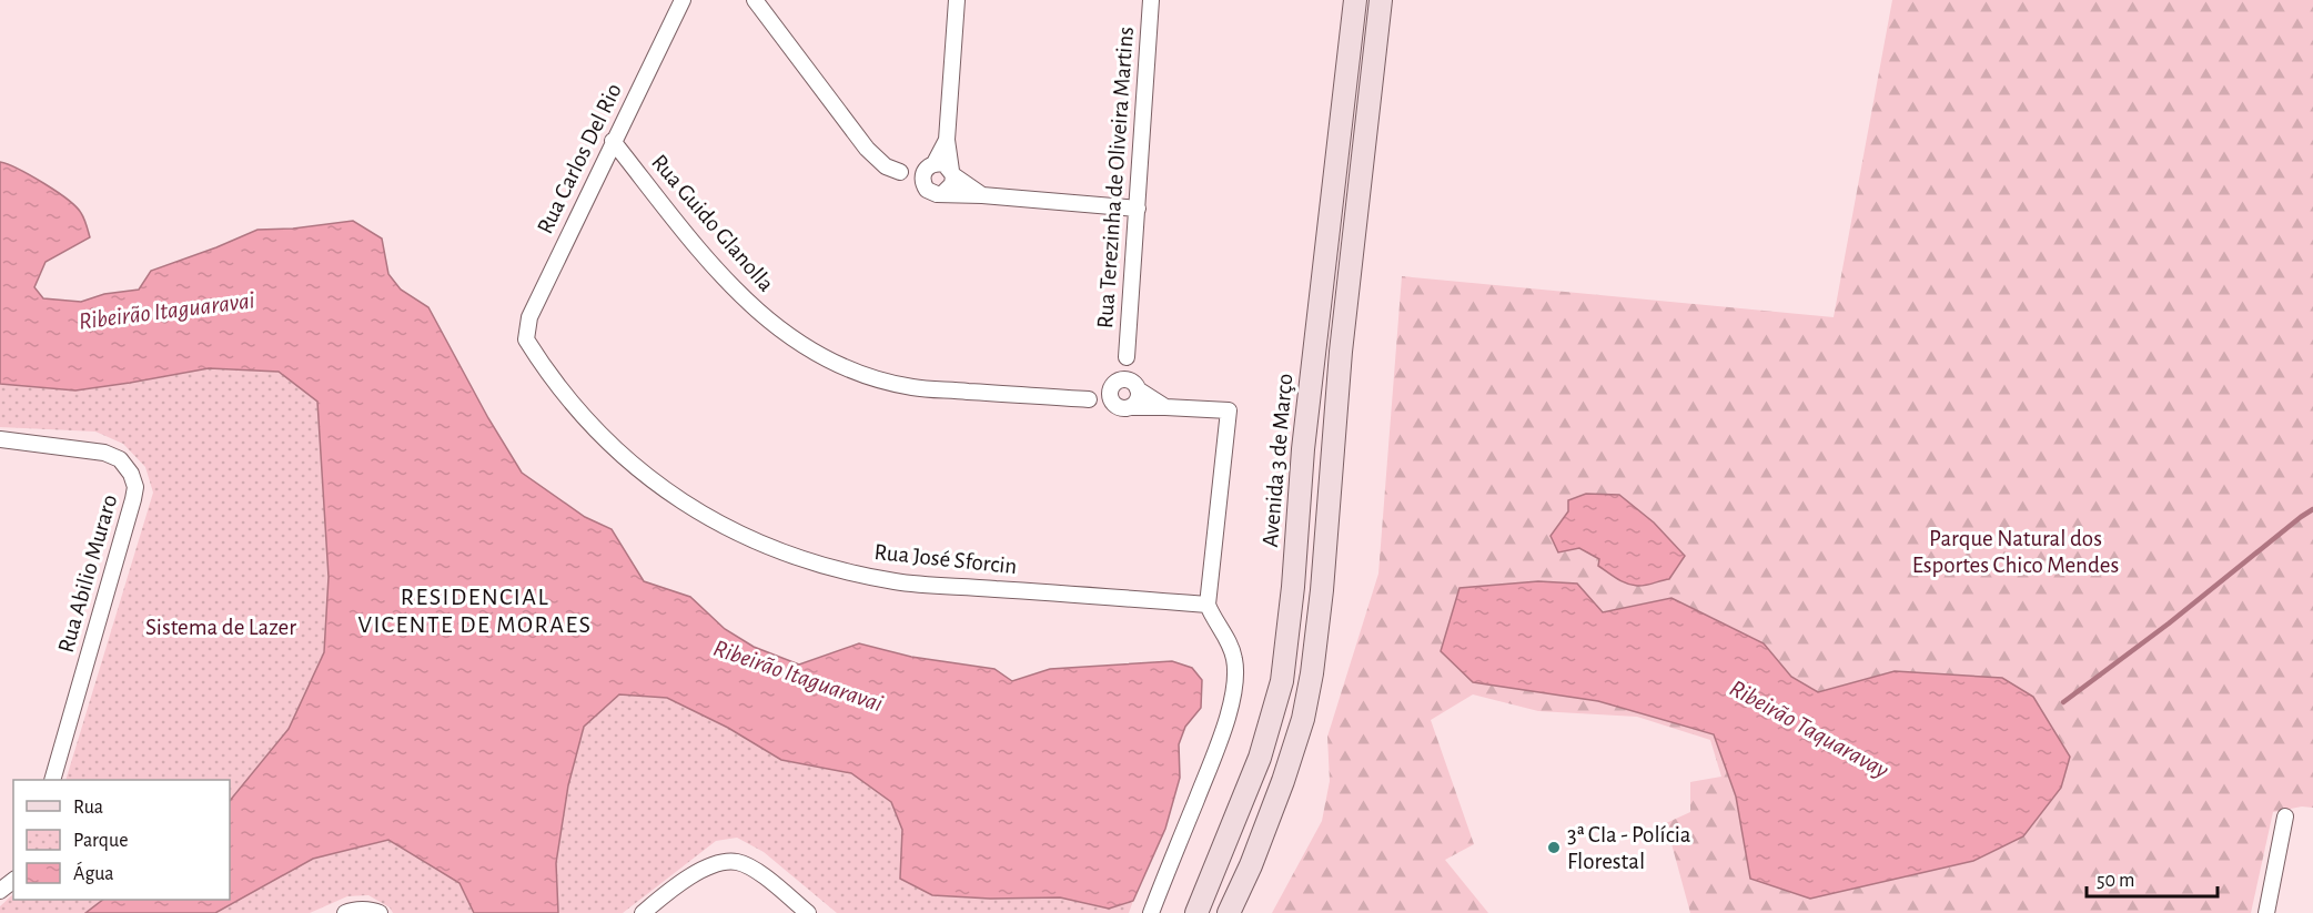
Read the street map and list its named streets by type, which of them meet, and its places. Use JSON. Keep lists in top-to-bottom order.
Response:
{
  "streets": {
    "main road": ["Avenida 3 de Março"],
    "street": [
      "Rua Carlos Del Rio",
      "Rua Terezinha de Oliveira Martins",
      "Rua Guido Glanolla",
      "Rua José Sforcin",
      "Rua Abilio Muraro"
    ]
  },
  "crossings": [
    ["Rua Carlos Del Rio", "Rua Guido Glanolla"],
    ["Rua Carlos Del Rio", "Rua José Sforcin"],
    ["Rua Terezinha de Oliveira Martins", "Rua Guido Glanolla"],
    ["Rua Guido Glanolla", "Rua José Sforcin"]
  ],
  "districts": ["RESIDENCIAL VICENTE DE MORAES"],
  "water": ["Ribeirão Itaguaravai", "Ribeirão Taquaravay"],
  "parks": ["Parque Natural dos Esportes Chico Mendes", "Sistema de Lazer"],
  "places": ["3ª CIa - Polícia Florestal"],
  "legend": ["Rua", "Parque", "Água"],
  "scale_bar": "50 m"
}
